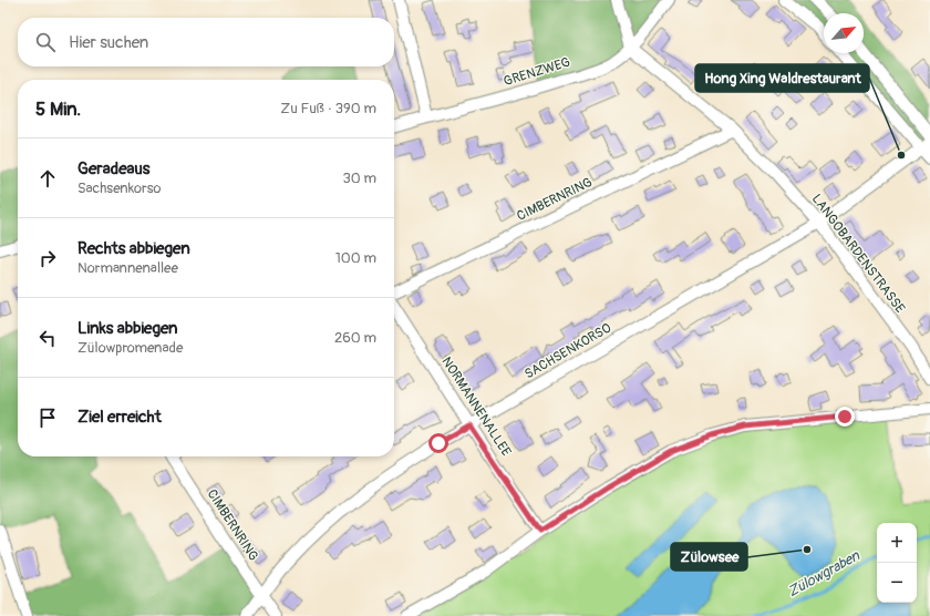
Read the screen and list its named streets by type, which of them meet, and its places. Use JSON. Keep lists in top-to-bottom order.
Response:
{
  "streets": {
    "street": [
      "GRENZWEG",
      "CIMBERNRING",
      "LANGOBARDENSTRASSE",
      "SACHSENKORSO",
      "NORMANNENALLEE"
    ]
  },
  "crossings": [
    ["GRENZWEG", "LANGOBARDENSTRASSE"],
    ["CIMBERNRING", "LANGOBARDENSTRASSE"],
    ["CIMBERNRING", "SACHSENKORSO"],
    ["LANGOBARDENSTRASSE", "SACHSENKORSO"],
    ["SACHSENKORSO", "NORMANNENALLEE"]
  ],
  "water": ["Zülowgraben"],
  "places": ["Hong Xing Waldrestaurant", "Zülowsee"],
  "north": "top right",
  "page": {
    "search": "Hier suchen",
    "heading": ["5 Min.", "Zu Fuß · 390 m"],
    "list": [
      ["Geradeaus", "Sachsenkorso", "30 m"],
      ["Rechts abbiegen", "Normannenallee", "100 m"],
      ["Links abbiegen", "Zülowpromenade", "260 m"],
      "Ziel erreicht"
    ],
    "map_buttons": ["+", "−"]
  }
}
